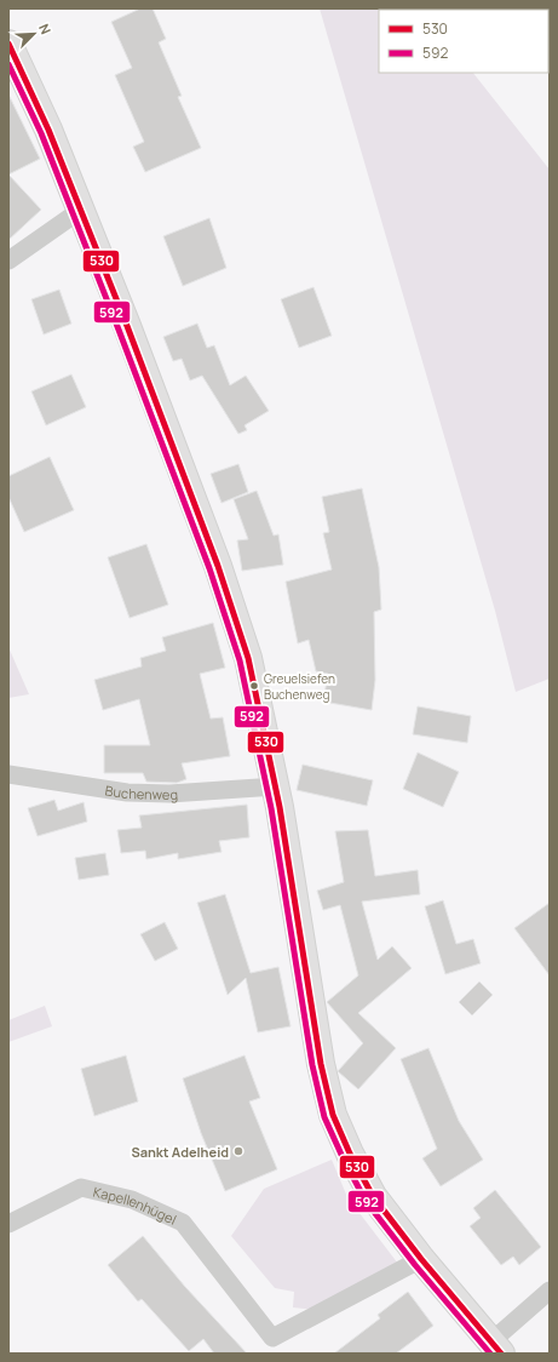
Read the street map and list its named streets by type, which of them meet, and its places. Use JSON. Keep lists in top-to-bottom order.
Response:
{
  "streets": {
    "street": ["Buchenweg", "Kapellenhügel"]
  },
  "places": ["Greuelsiefen Buchenweg", "Sankt Adelheid"],
  "lines": ["transit line 530", "transit line 592"],
  "legend": ["530", "592"],
  "north": "top right"
}
